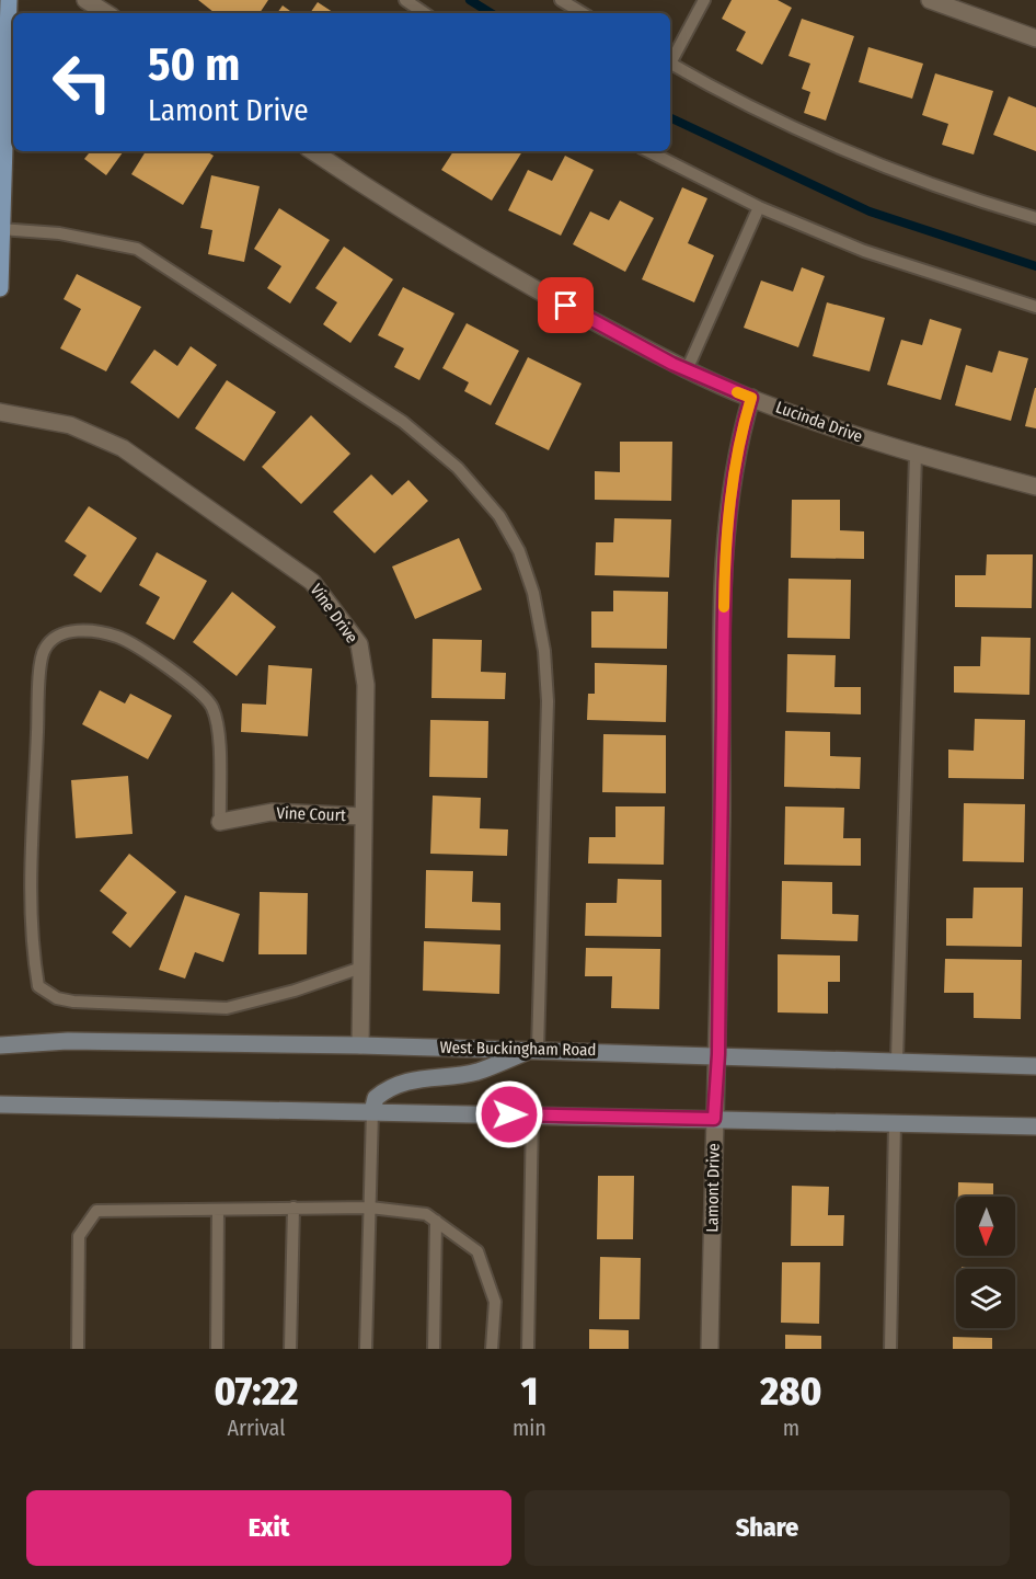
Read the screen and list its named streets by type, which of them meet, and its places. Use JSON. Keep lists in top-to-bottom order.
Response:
{
  "streets": {
    "main road": ["West Buckingham Road"],
    "street": [
      "Lucinda Drive",
      "Vine Drive",
      "Vine Court",
      "Lamont Drive"
    ]
  },
  "crossings": [
    ["Lucinda Drive", "Lamont Drive"],
    ["Vine Drive", "Vine Court"],
    ["Vine Drive", "West Buckingham Road"],
    ["West Buckingham Road", "Lamont Drive"]
  ],
  "north": "bottom",
  "page": {
    "turn": ["50 m", "Lamont Drive"],
    "eta": [
      "07:22",
      "Arrival",
      "1",
      "min",
      "280",
      "m"
    ],
    "buttons": ["Exit", "Share"]
  }
}
